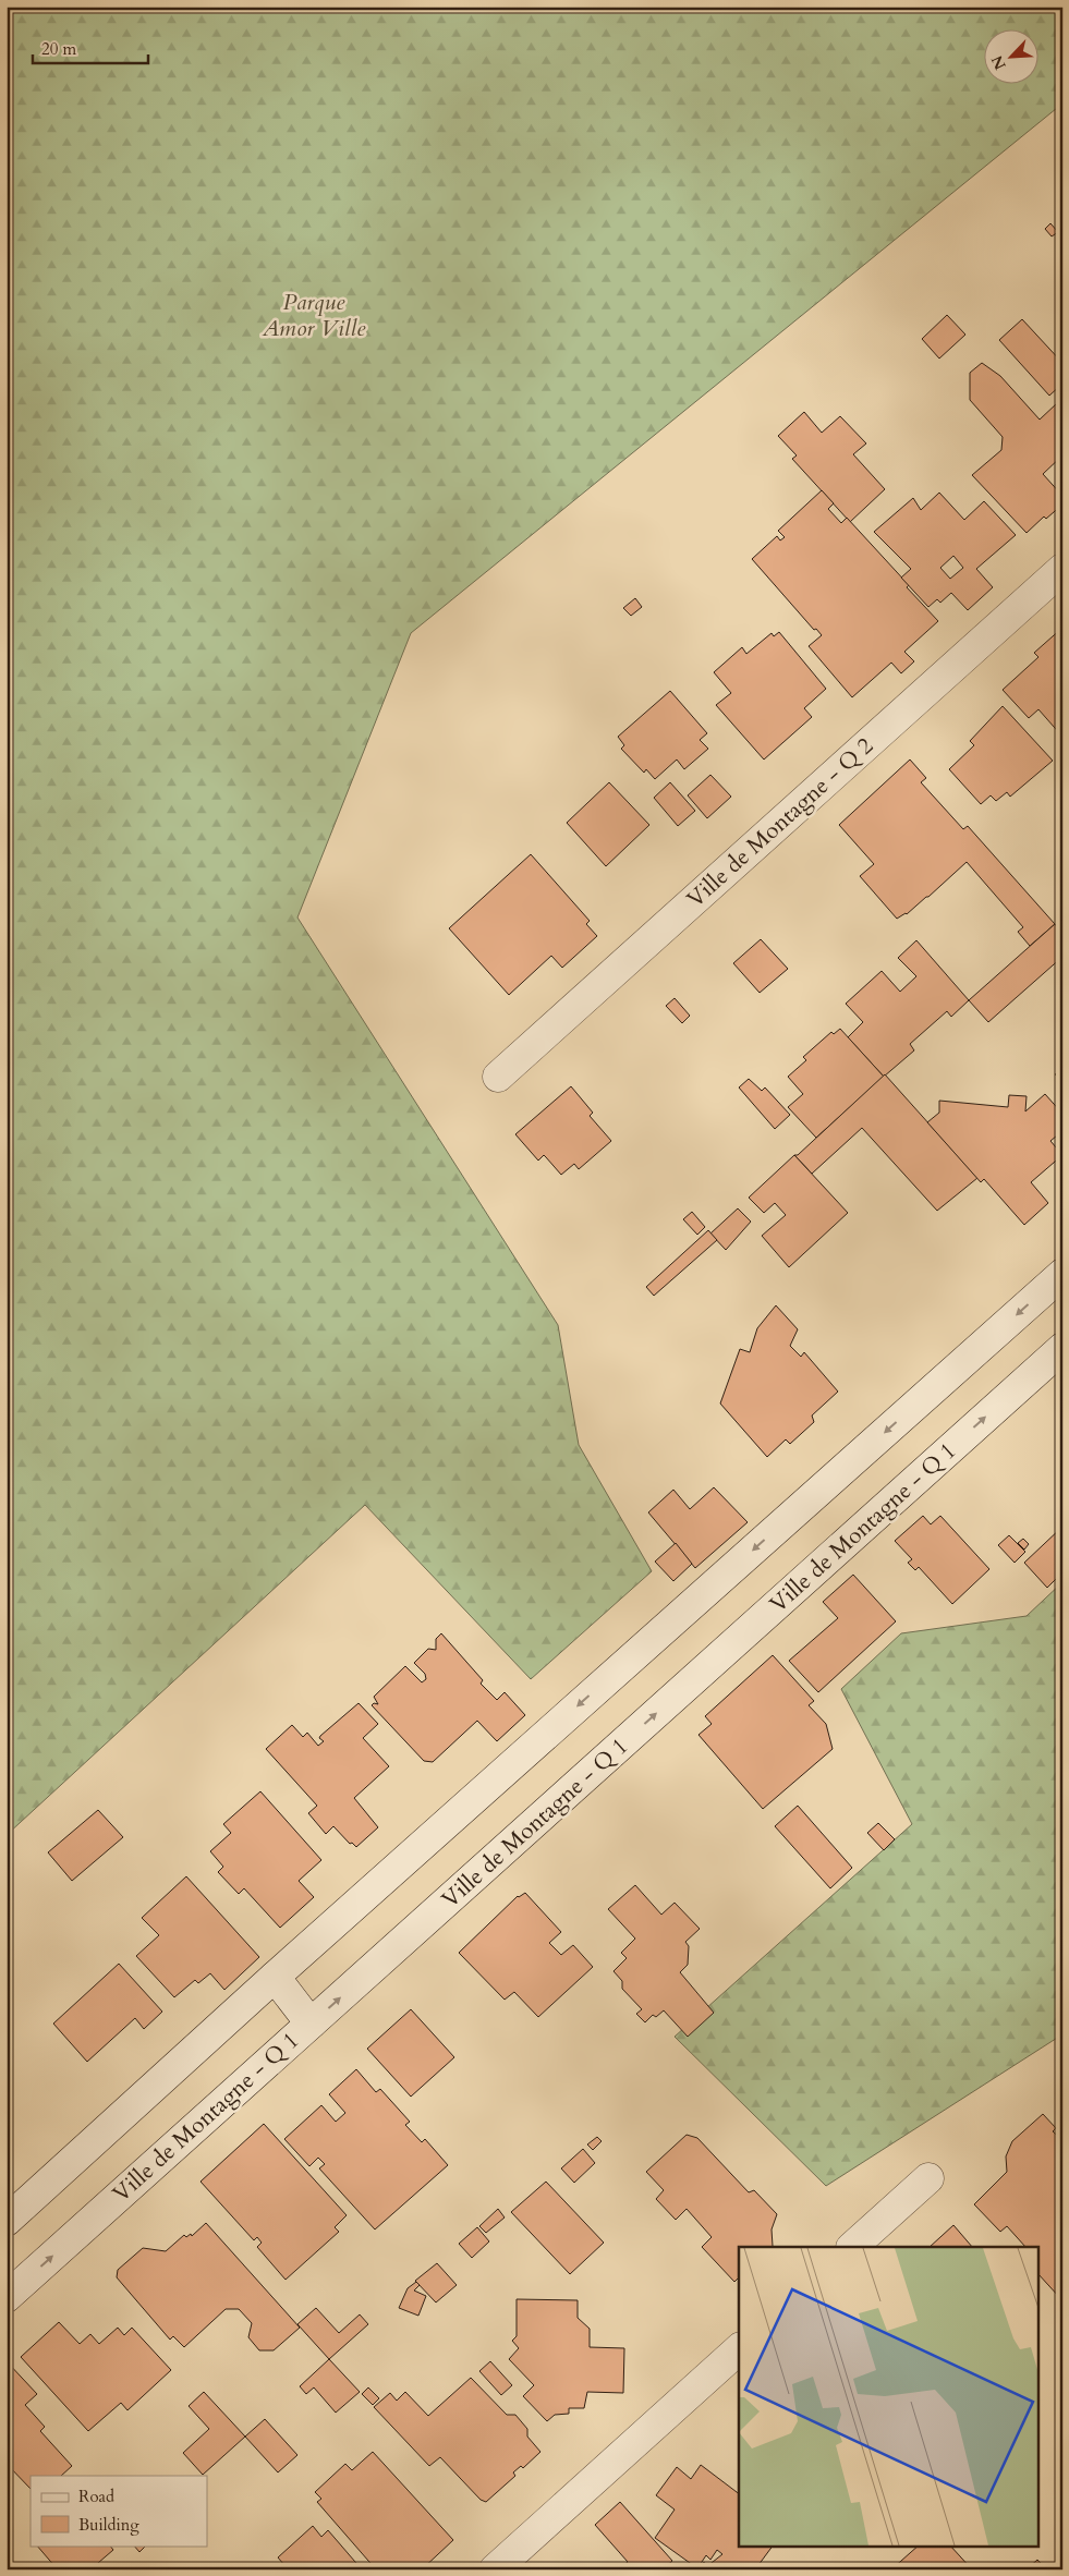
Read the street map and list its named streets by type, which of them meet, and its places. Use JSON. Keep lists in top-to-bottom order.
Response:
{
  "streets": {
    "street": ["Ville de Montagne - Q 2", "Ville de Montagne - Q 1"]
  },
  "parks": ["Parque Amor Ville"],
  "legend": ["Road", "Building"],
  "scale_bar": "20 m",
  "north": "bottom left"
}
